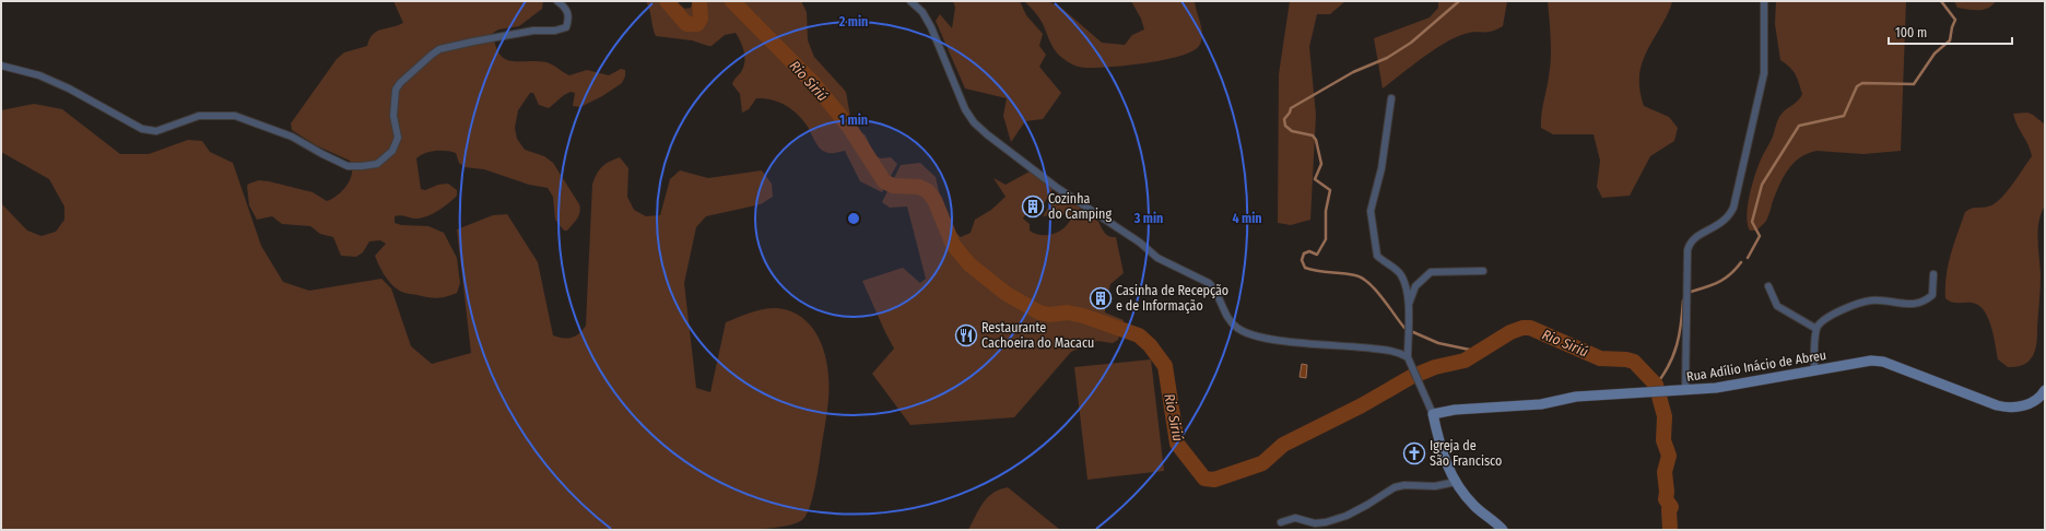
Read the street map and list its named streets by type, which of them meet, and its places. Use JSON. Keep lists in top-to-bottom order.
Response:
{
  "streets": {
    "street": ["Rua Adílio Inácio de Abreu"]
  },
  "water": ["Rio Siriú"],
  "places": {
    "building": ["Cozinha do Camping", "Casinha de Recepção e de Informação"],
    "restaurant": ["Restaurante Cachoeira do Macacu"],
    "church": ["Igreja de São Francisco"]
  },
  "scale_bar": "100 m",
  "rings": [
    "2 min",
    "1 min",
    "3 min",
    "4 min"
  ]
}
